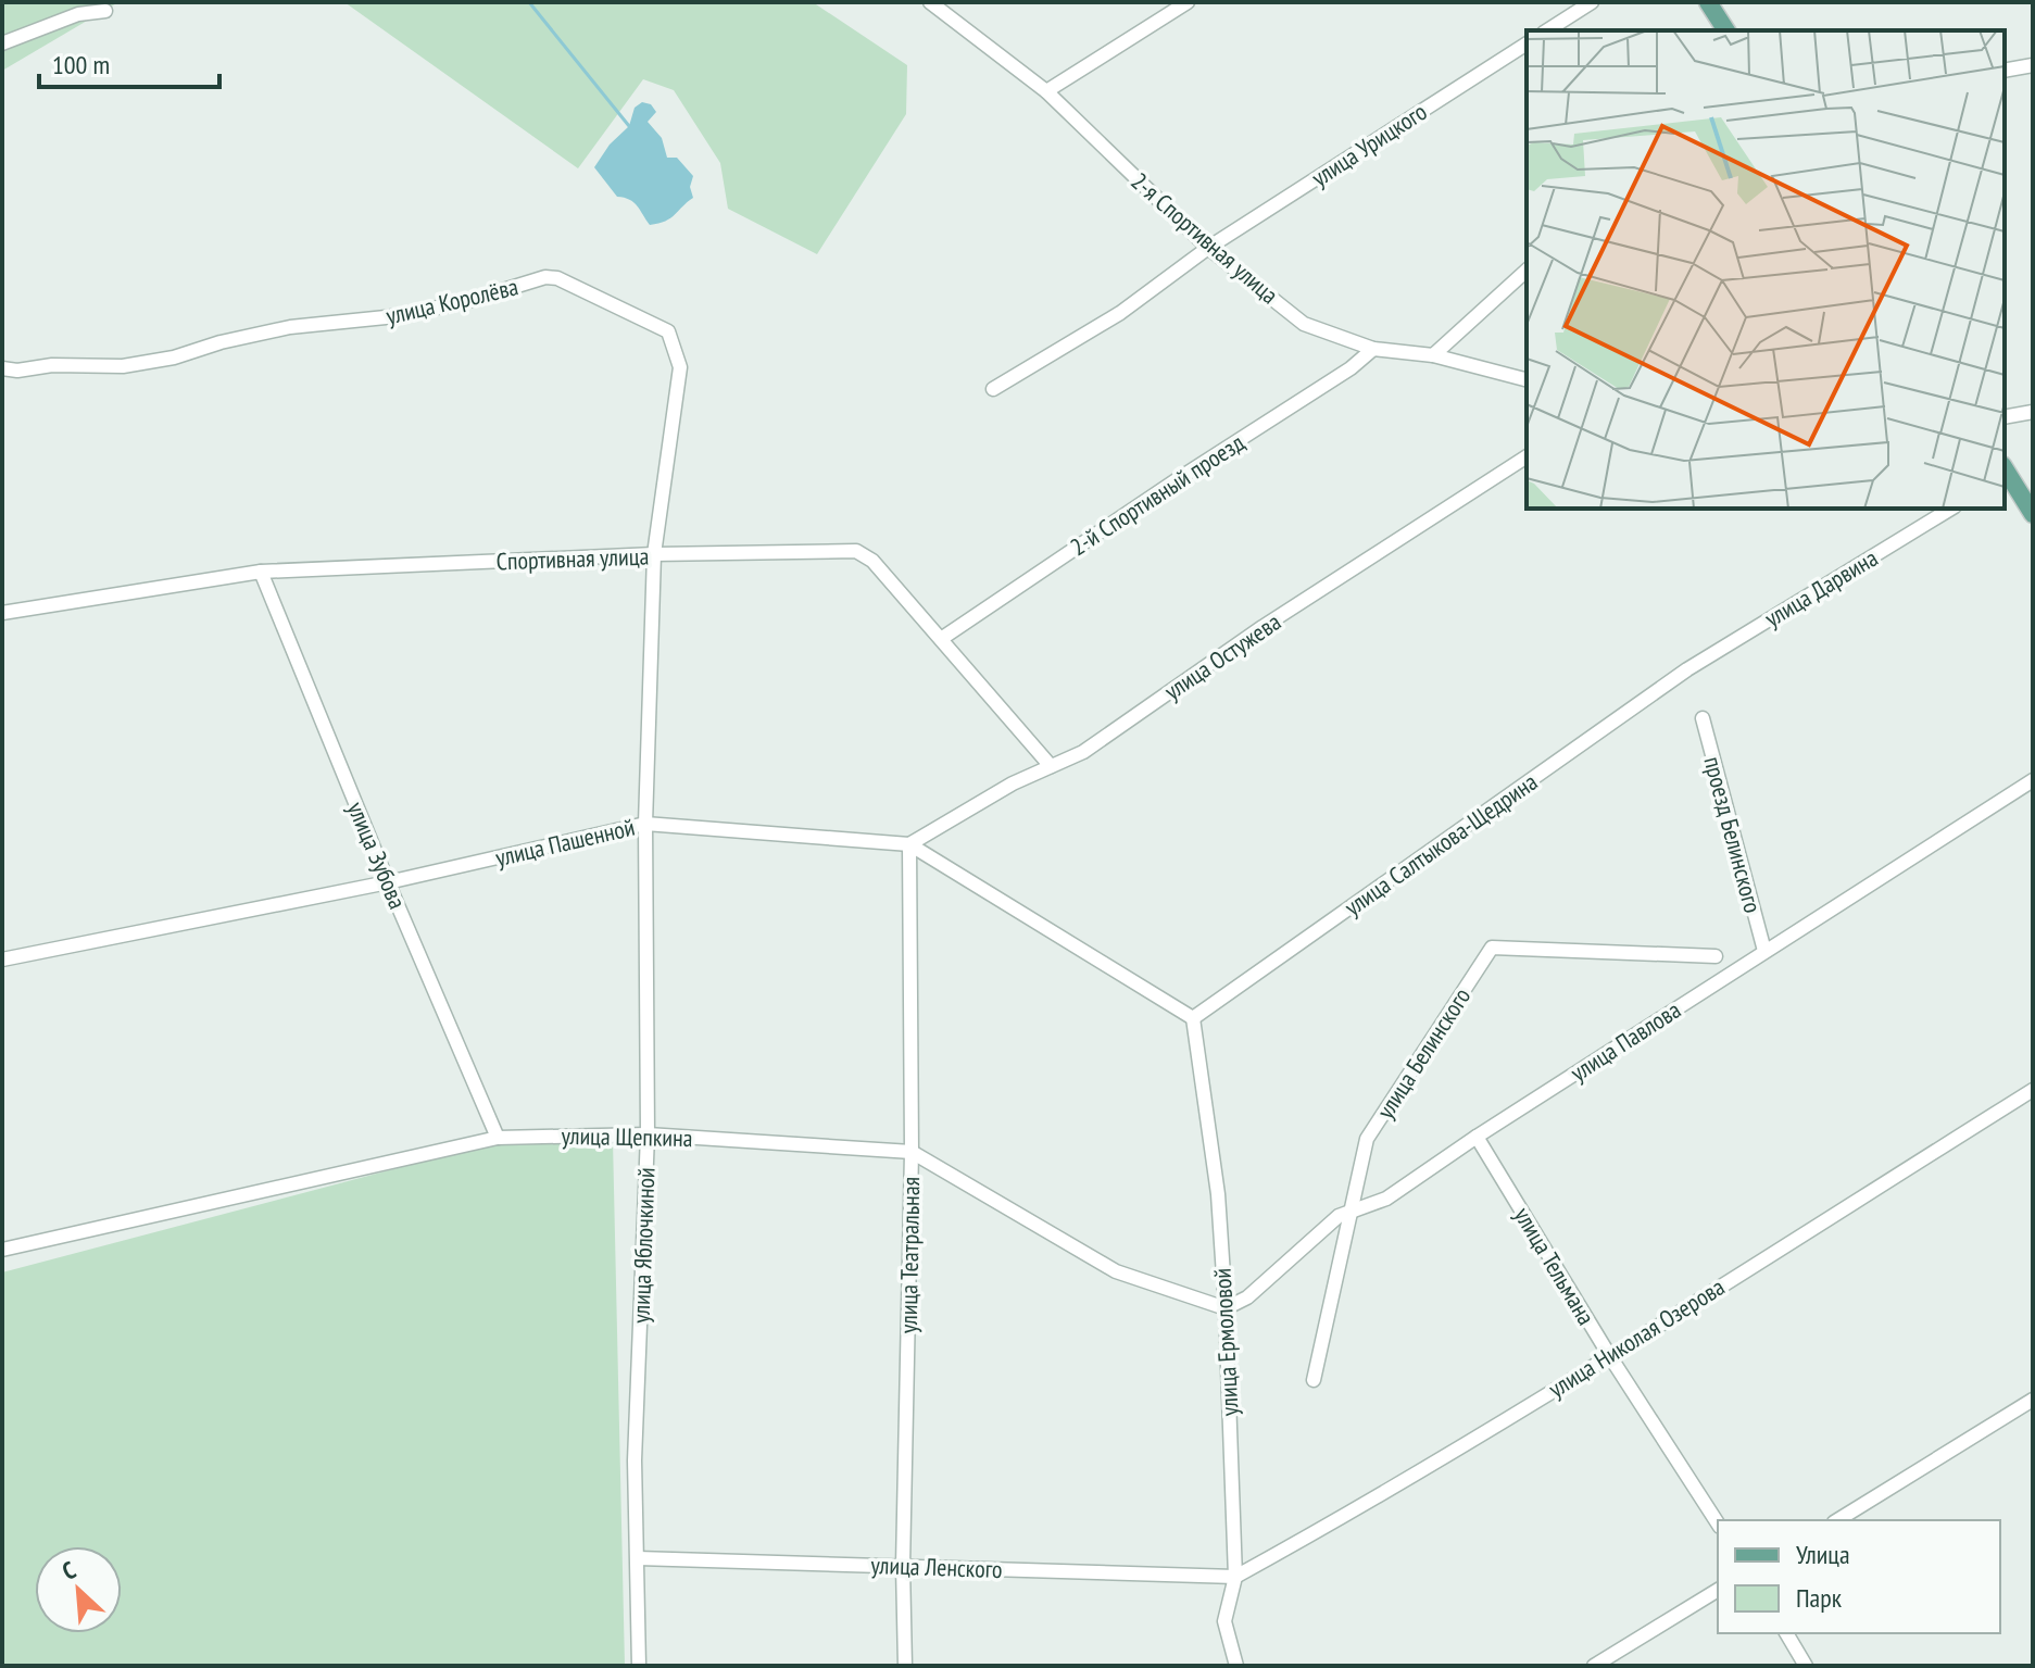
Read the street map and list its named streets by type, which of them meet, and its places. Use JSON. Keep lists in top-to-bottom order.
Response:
{
  "streets": {
    "street": [
      "улица Урицкого",
      "2-я Спортивная улица",
      "улица Королёва",
      "2-й Спортивный проезд",
      "Спортивная улица",
      "улица Дарвина",
      "улица Остужева",
      "проезд Белинского",
      "улица Пашенной",
      "улица Салтыкова-Щедрина",
      "улица Зубова",
      "улица Павлова",
      "улица Белинского",
      "улица Щепкина",
      "улица Яблочкиной",
      "улица Театральная",
      "улица Тельмана",
      "улица Николая Озерова",
      "улица Ермоловой",
      "улица Ленского"
    ]
  },
  "crossings": [
    ["улица Урицкого", "2-я Спортивная улица"],
    ["2-я Спортивная улица", "2-й Спортивный проезд"],
    ["улица Королёва", "Спортивная улица"],
    ["улица Королёва", "улица Пашенной"],
    ["улица Королёва", "улица Яблочкиной"],
    ["2-й Спортивный проезд", "Спортивная улица"],
    ["Спортивная улица", "улица Остужева"],
    ["Спортивная улица", "улица Зубова"],
    ["улица Дарвина", "улица Салтыкова-Щедрина"],
    ["улица Остужева", "улица Пашенной"],
    ["улица Остужева", "улица Театральная"],
    ["проезд Белинского", "улица Павлова"],
    ["улица Пашенной", "улица Салтыкова-Щедрина"],
    ["улица Пашенной", "улица Зубова"],
    ["улица Пашенной", "улица Яблочкиной"],
    ["улица Пашенной", "улица Театральная"],
    ["улица Пашенной", "улица Ермоловой"],
    ["улица Салтыкова-Щедрина", "улица Ермоловой"],
    ["улица Зубова", "улица Щепкина"],
    ["улица Павлова", "улица Белинского"],
    ["улица Павлова", "улица Щепкина"],
    ["улица Павлова", "улица Тельмана"],
    ["улица Павлова", "улица Ермоловой"],
    ["улица Щепкина", "улица Яблочкиной"],
    ["улица Щепкина", "улица Театральная"],
    ["улица Щепкина", "улица Ермоловой"],
    ["улица Яблочкиной", "улица Ленского"],
    ["улица Театральная", "улица Ленского"],
    ["улица Тельмана", "улица Николая Озерова"],
    ["улица Николая Озерова", "улица Ермоловой"],
    ["улица Николая Озерова", "улица Ленского"],
    ["улица Ермоловой", "улица Ленского"]
  ],
  "legend": ["Улица", "Парк"],
  "scale_bar": "100 m",
  "north": "top left"
}
